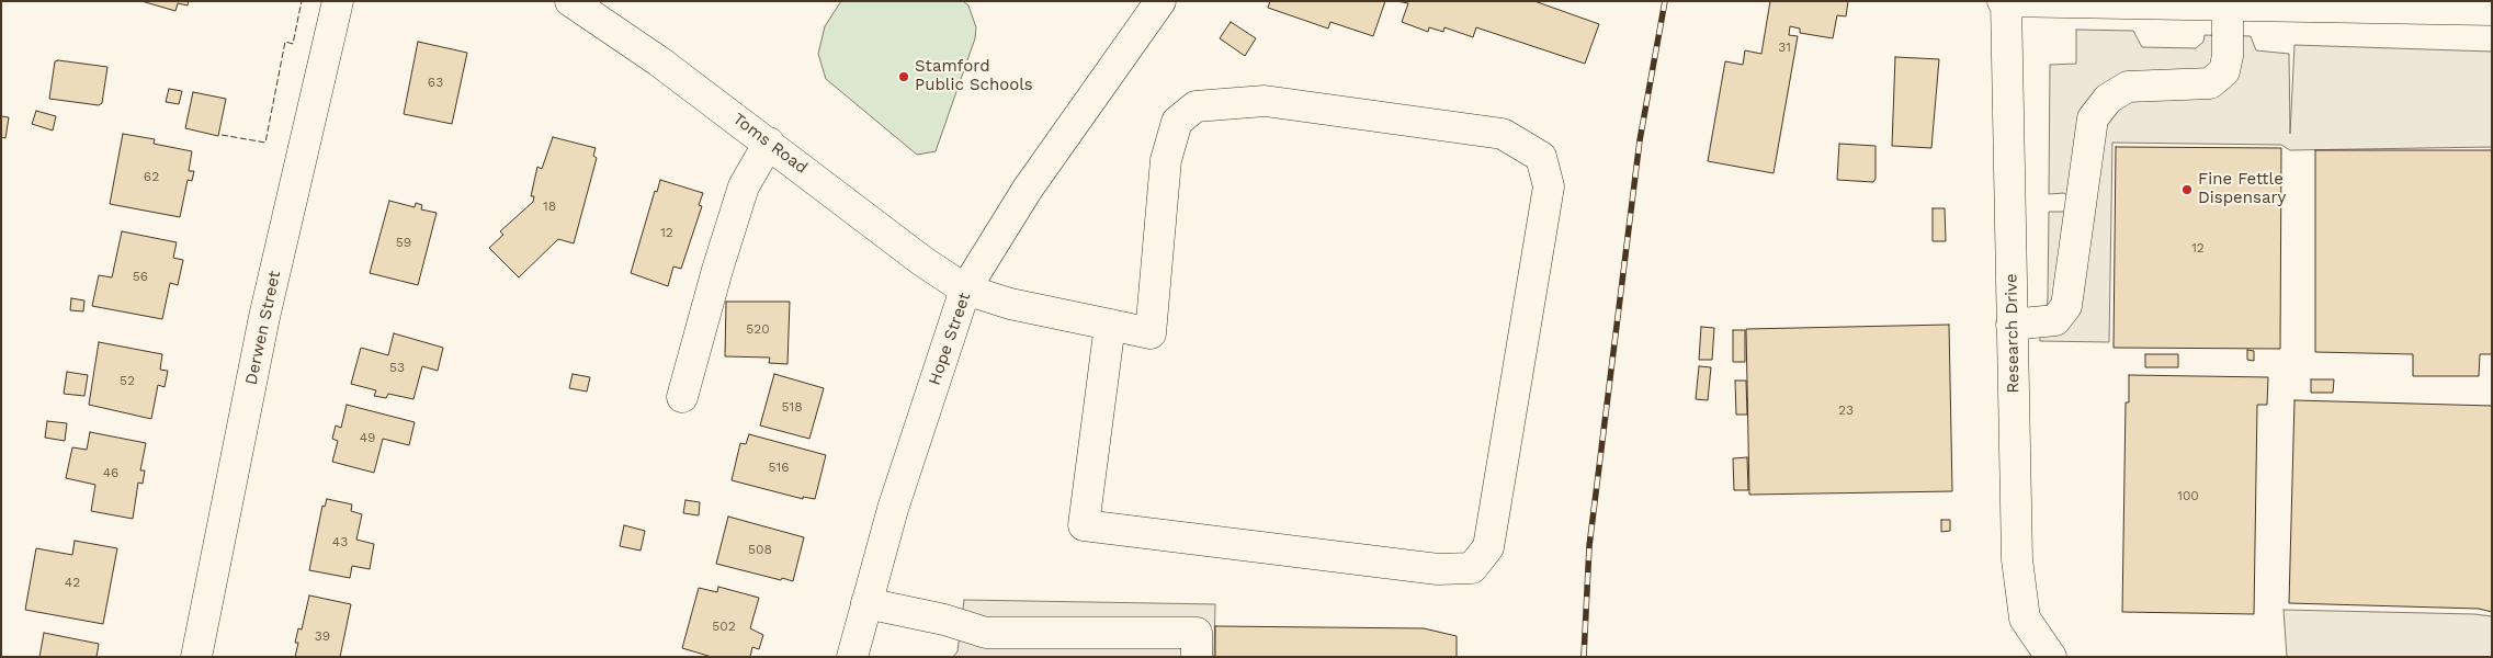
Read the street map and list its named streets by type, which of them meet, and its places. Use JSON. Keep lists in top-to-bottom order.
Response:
{
  "streets": {
    "street": [
      "Toms Road",
      "Derwen Street",
      "Research Drive",
      "Hope Street"
    ]
  },
  "crossings": [
    ["Toms Road", "Hope Street"]
  ],
  "places": ["Stamford Public Schools", "Fine Fettle Dispensary"],
  "house_numbers": [
    "31",
    "63",
    "62",
    "18",
    "12",
    "59",
    "12",
    "56",
    "520",
    "53",
    "52",
    "518",
    "23",
    "49",
    "516",
    "46",
    "100",
    "43",
    "508",
    "42",
    "502",
    "39"
  ]
}
